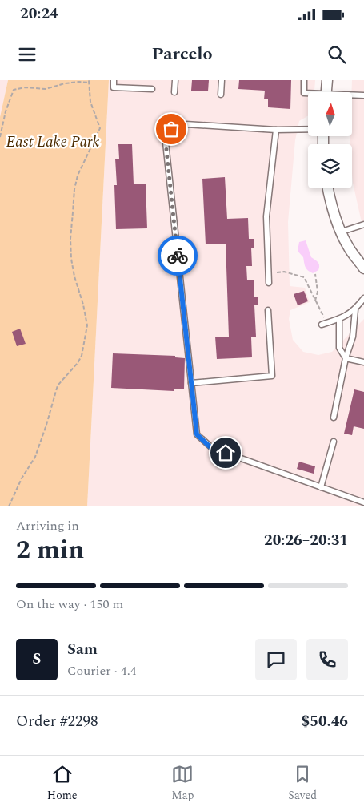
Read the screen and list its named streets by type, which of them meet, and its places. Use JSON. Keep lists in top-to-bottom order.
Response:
{
  "parks": ["East Lake Park"],
  "north": "top",
  "page": {
    "status": "20:24",
    "header": "Parcelo",
    "heading": ["2 min", "Arriving in", "20:26–20:31"],
    "panel": [
      "Sam",
      "Courier · 4.4",
      "Order #2298",
      "$50.46"
    ],
    "bar": "On the way · 150 m",
    "round": "S",
    "tabs": ["Home", "Map", "Saved"]
  }
}
